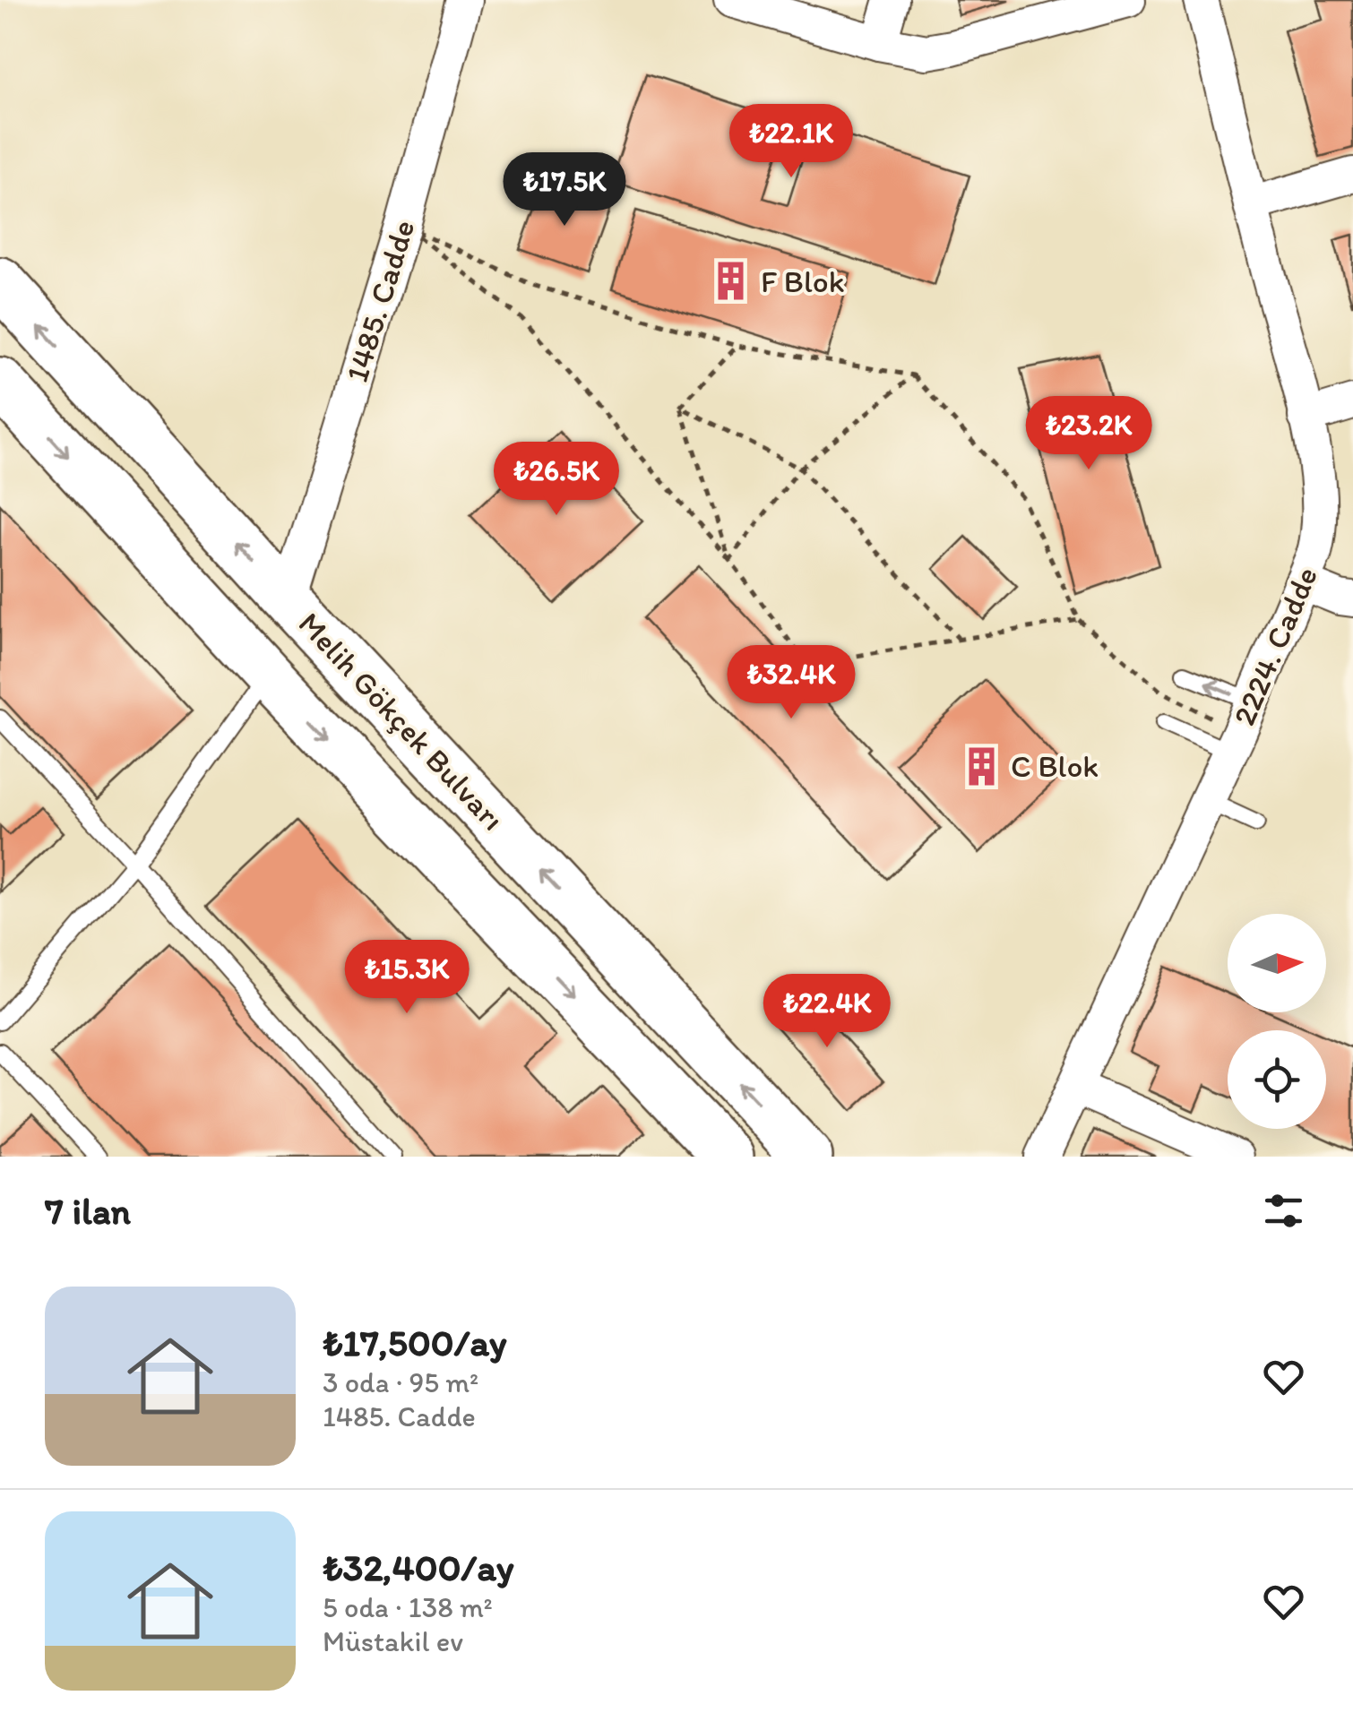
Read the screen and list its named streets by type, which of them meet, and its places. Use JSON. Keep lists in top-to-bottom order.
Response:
{
  "streets": {
    "main road": ["Melih Gökçek Bulvarı"],
    "street": ["1485. Cadde", "2224. Cadde"]
  },
  "crossings": [
    ["1485. Cadde", "Melih Gökçek Bulvarı"]
  ],
  "places": {
    "building": ["F Blok", "C Blok"]
  },
  "north": "right",
  "page": {
    "price": [
      "₺22.1K",
      "₺17.5K",
      "₺23.2K",
      "₺26.5K",
      "₺32.4K",
      "₺15.3K",
      "₺22.4K"
    ],
    "heading": "7 ilan",
    "list": [
      {
        "name": "₺17,500/ay",
        "note": "3 oda · 95 m² · 1485. Cadde"
      },
      {
        "name": "₺32,400/ay",
        "note": "5 oda · 138 m² · Müstakil ev"
      }
    ]
  }
}
